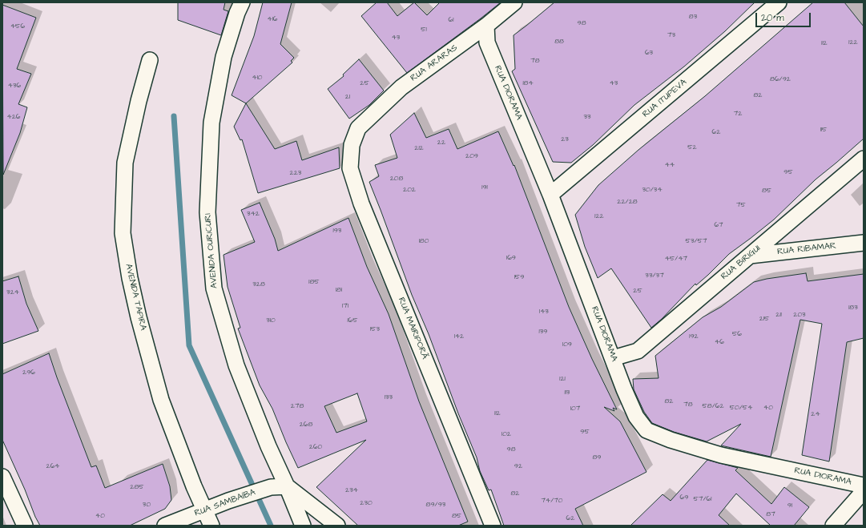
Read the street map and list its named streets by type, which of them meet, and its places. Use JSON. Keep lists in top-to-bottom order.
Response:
{
  "streets": {
    "street": [
      "RUA ARARAS",
      "RUA DIORAMA",
      "RUA ITUPEVA",
      "RUA RIBAMAR",
      "AVENIDA OURICURI",
      "RUA BIRIGUI",
      "AVENIDA TAPIRA",
      "RUA MAIRIPORÃ",
      "RUA SAMBAÍBA"
    ]
  },
  "crossings": [
    ["RUA ARARAS", "RUA DIORAMA"],
    ["RUA ARARAS", "RUA MAIRIPORÃ"],
    ["RUA DIORAMA", "RUA ITUPEVA"],
    ["RUA DIORAMA", "RUA BIRIGUI"],
    ["RUA RIBAMAR", "RUA BIRIGUI"],
    ["AVENIDA OURICURI", "RUA SAMBAÍBA"],
    ["AVENIDA TAPIRA", "RUA SAMBAÍBA"]
  ],
  "house_numbers": [
    "83",
    "416",
    "61",
    "98",
    "456",
    "51",
    "73",
    "43",
    "88",
    "122",
    "112",
    "63",
    "78",
    "410",
    "86/92",
    "25",
    "184",
    "43",
    "436",
    "82",
    "21",
    "72",
    "426",
    "33",
    "115",
    "62",
    "23",
    "22",
    "52",
    "212",
    "209",
    "44",
    "95",
    "223",
    "208",
    "191",
    "202",
    "30/34",
    "85",
    "22/28",
    "75",
    "342",
    "122",
    "67",
    "193",
    "180",
    "53/57",
    "169",
    "45/47",
    "33/37",
    "159",
    "185",
    "328",
    "181",
    "25",
    "324",
    "171",
    "183",
    "143",
    "211",
    "203",
    "215",
    "310",
    "165",
    "153",
    "139",
    "56",
    "142",
    "192",
    "46",
    "109",
    "296",
    "121",
    "113",
    "133",
    "82",
    "78",
    "278",
    "58/62",
    "50/54",
    "40",
    "107",
    "112",
    "24",
    "268",
    "95",
    "102",
    "260",
    "98",
    "89",
    "264",
    "92",
    "285",
    "234",
    "82",
    "69",
    "57/61",
    "74/70",
    "230",
    "30",
    "89/93",
    "91",
    "87",
    "40",
    "85",
    "62"
  ],
  "scale_bar": "20 m"
}
